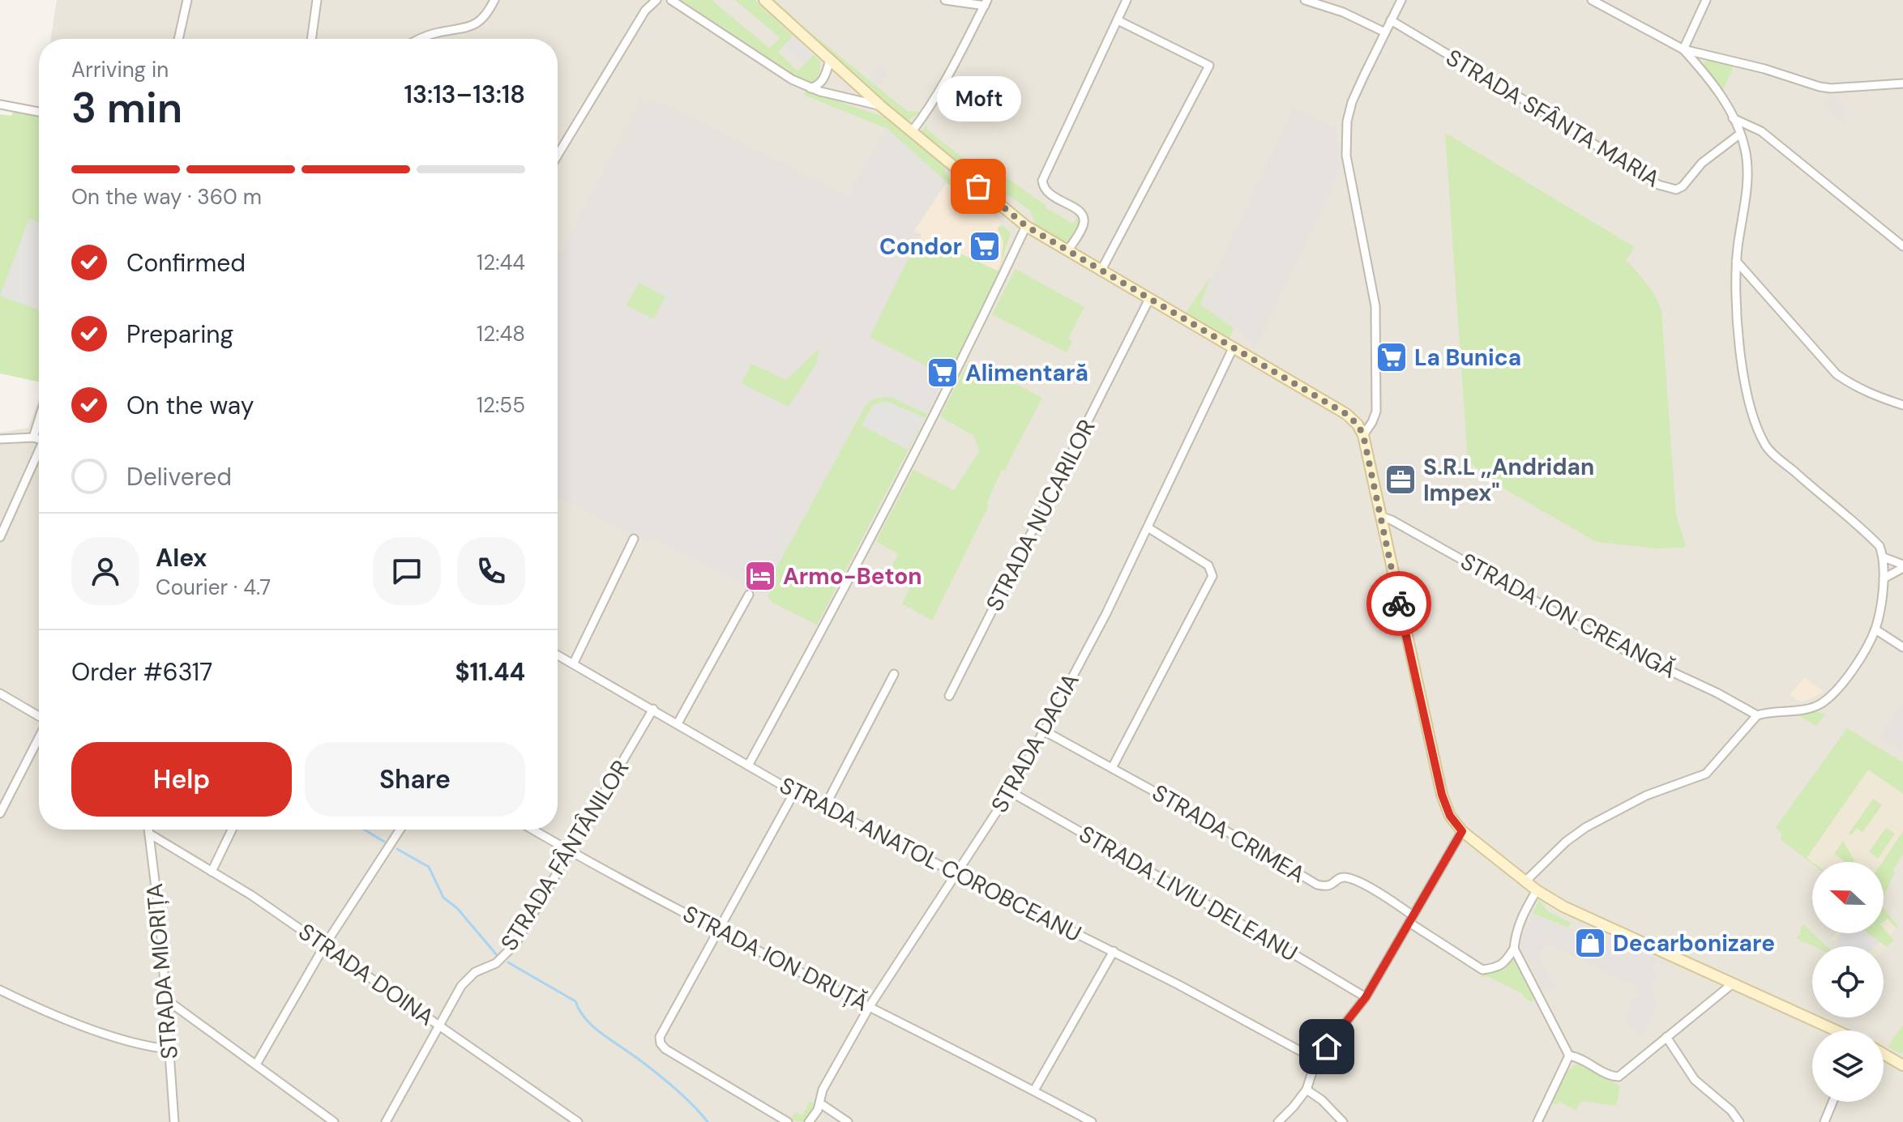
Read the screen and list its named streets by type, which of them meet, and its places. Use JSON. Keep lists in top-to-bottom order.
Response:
{
  "streets": {
    "street": [
      "STRADA SFÂNTA MARIA",
      "STRADA NUCARILOR",
      "STRADA ION CREANGĂ",
      "STRADA DACIA",
      "STRADA CRIMEA",
      "STRADA FÂNTÂNILOR",
      "STRADA ANATOL COROBCEANU",
      "STRADA LIVIU DELEANU",
      "STRADA ION DRUȚĂ",
      "STRADA MIORIȚA",
      "STRADA DOINA"
    ]
  },
  "crossings": [
    ["STRADA DACIA", "STRADA CRIMEA"],
    ["STRADA DACIA", "STRADA ANATOL COROBCEANU"],
    ["STRADA DACIA", "STRADA LIVIU DELEANU"],
    ["STRADA DACIA", "STRADA ION DRUȚĂ"],
    ["STRADA FÂNTÂNILOR", "STRADA ANATOL COROBCEANU"],
    ["STRADA FÂNTÂNILOR", "STRADA ION DRUȚĂ"],
    ["STRADA FÂNTÂNILOR", "STRADA DOINA"],
    ["STRADA MIORIȚA", "STRADA DOINA"]
  ],
  "places": {
    "other": ["Moft"],
    "supermarket": ["Condor", "La Bunica", "Alimentară"],
    "office": ["S.R.L ,,Andridan Impex\""],
    "hotel": ["Armo-Beton"],
    "shop": ["Decarbonizare"]
  },
  "north": "left",
  "page": {
    "heading": ["3 min", "Arriving in", "13:13–13:18"],
    "panel": [
      "Alex",
      "Courier · 4.7",
      "Order #6317",
      "$11.44"
    ],
    "bubble": "Moft",
    "bar": "On the way · 360 m",
    "list": [
      ["Confirmed", "12:44"],
      ["Preparing", "12:48"],
      ["On the way", "12:55"],
      "Delivered"
    ],
    "buttons": ["Help", "Share"]
  }
}
